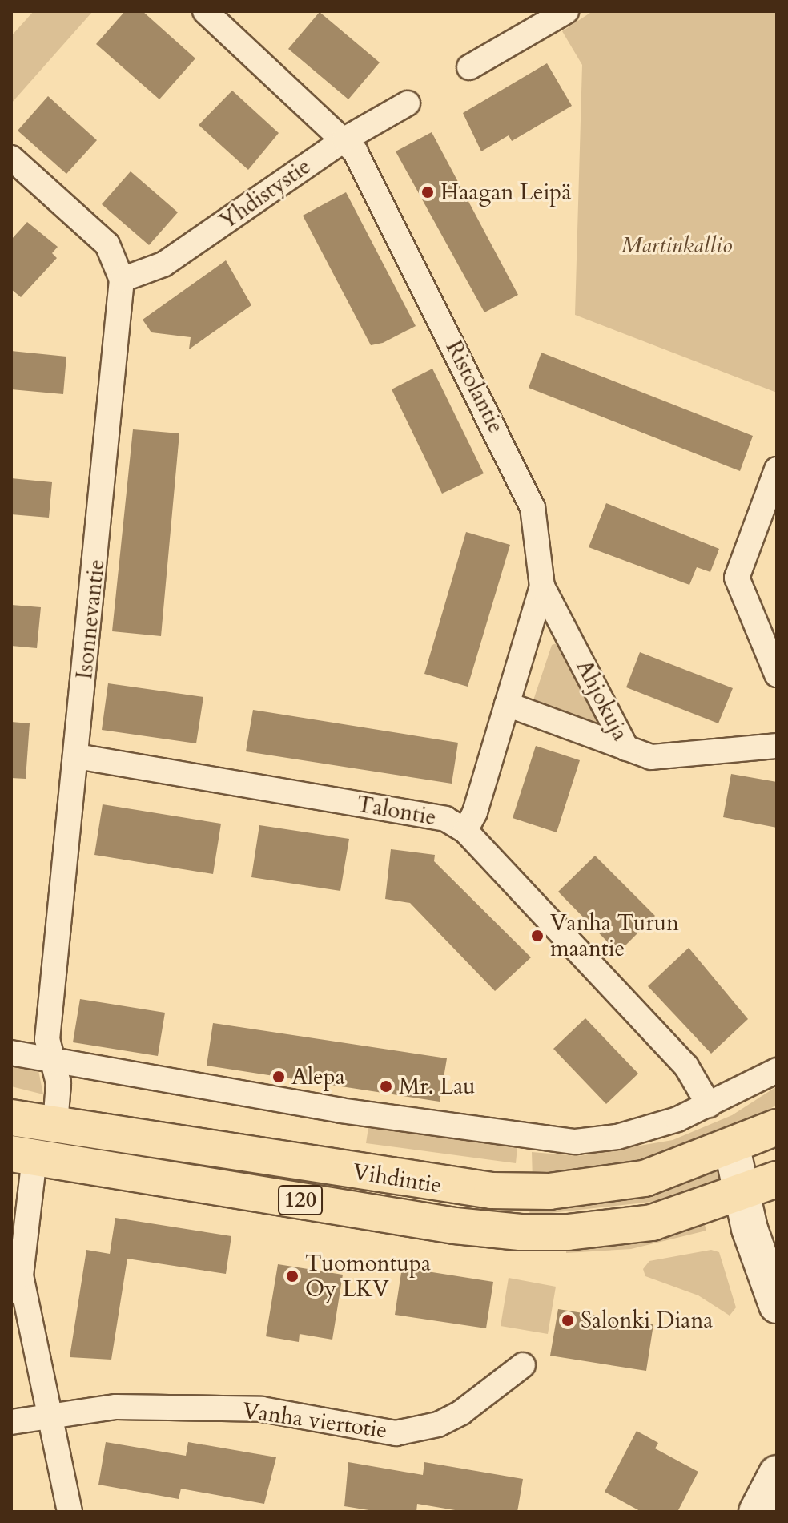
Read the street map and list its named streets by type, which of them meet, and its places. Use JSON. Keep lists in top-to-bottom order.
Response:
{
  "streets": {
    "main road": ["Vihdintie", "120"],
    "street": [
      "Yhdistystie",
      "Ristolantie",
      "Isonnevantie",
      "Ahjokuja",
      "Talontie",
      "Vanha viertotie"
    ]
  },
  "crossings": [
    ["Yhdistystie", "Ristolantie"],
    ["Yhdistystie", "Isonnevantie"],
    ["Ristolantie", "Ahjokuja"],
    ["Ristolantie", "Talontie"],
    ["Isonnevantie", "Talontie"],
    ["Isonnevantie", "Vihdintie"]
  ],
  "parks": ["Martinkallio"],
  "places": [
    "Haagan Leipä",
    "Vanha Turun maantie",
    "Alepa",
    "Mr. Lau",
    "Tuomontupa Oy LKV",
    "Salonki Diana"
  ]
}
